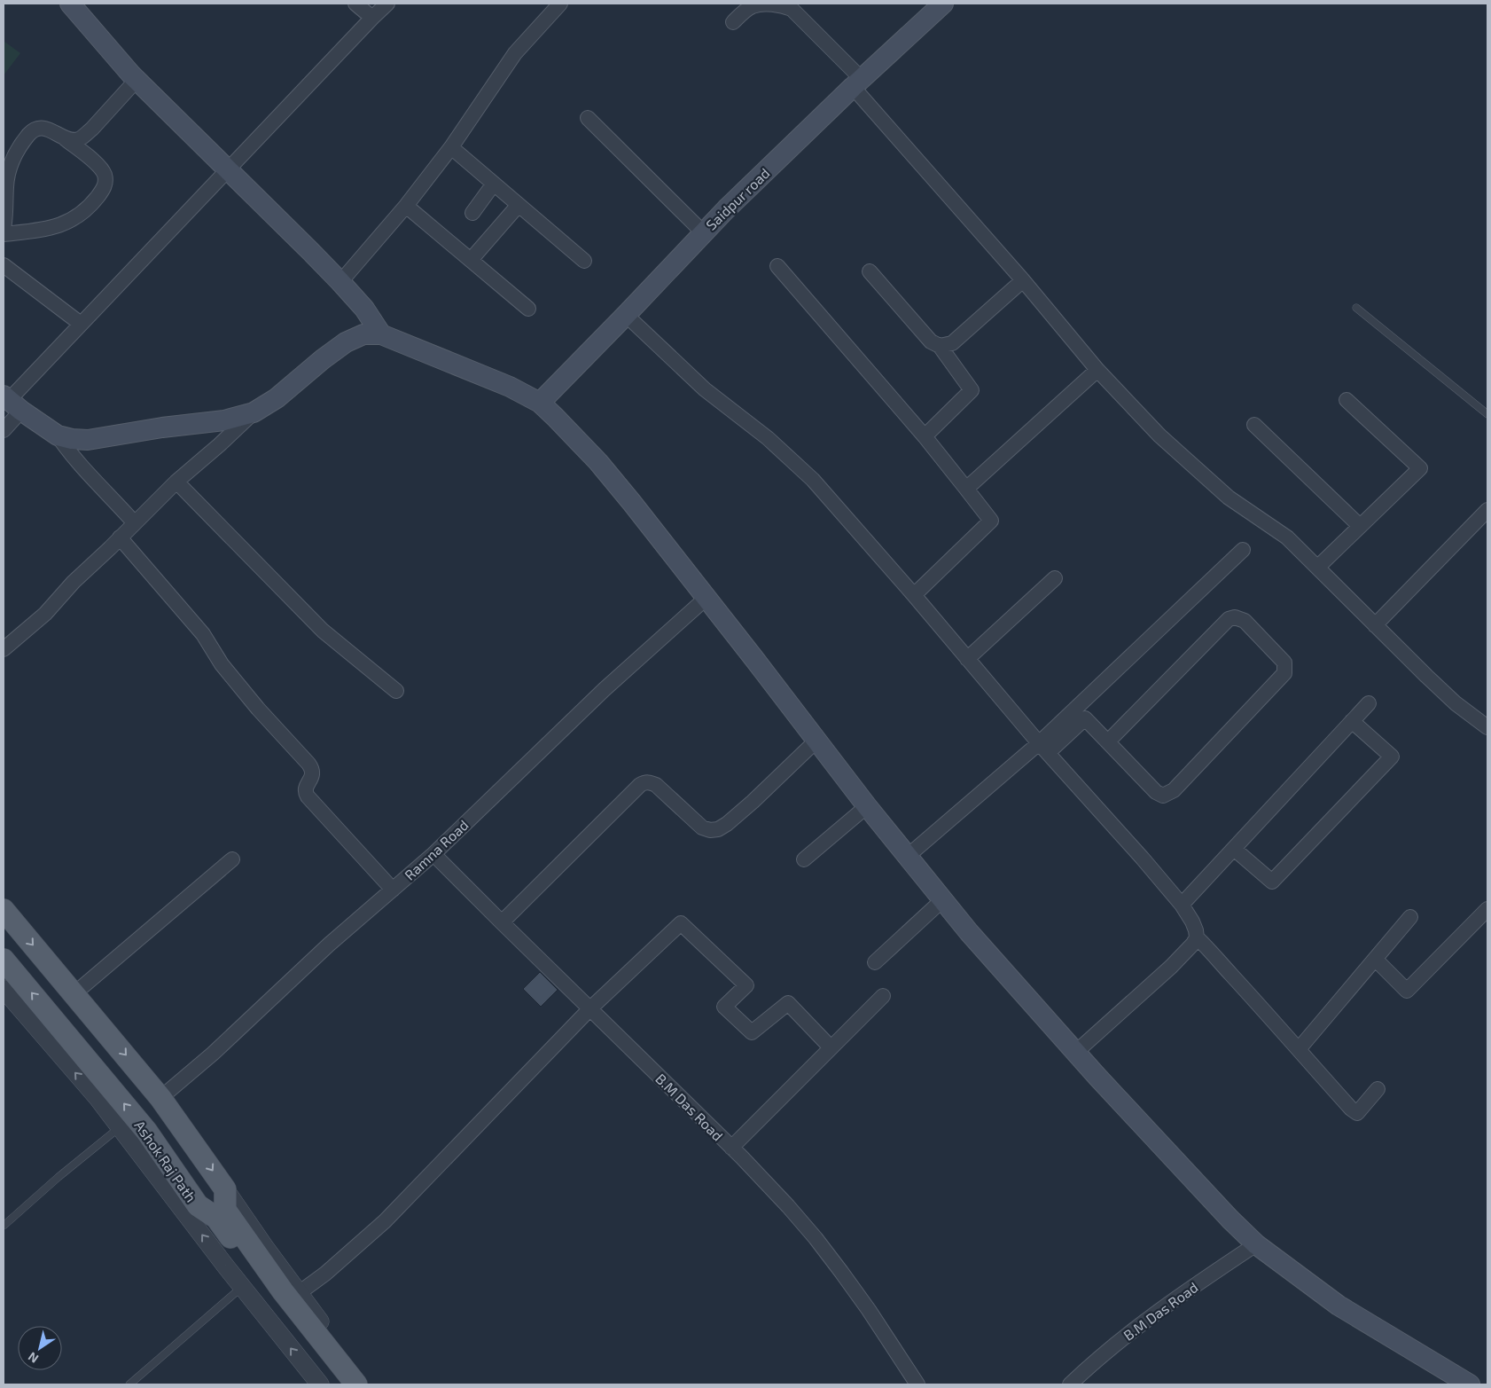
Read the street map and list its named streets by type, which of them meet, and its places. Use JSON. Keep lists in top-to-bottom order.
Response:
{
  "streets": {
    "main road": ["Saidpur road", "Ashok Raj Path"],
    "street": ["Ramna Road", "B.M Das Road"]
  },
  "crossings": [
    ["Ramna Road", "B.M Das Road"]
  ],
  "north": "bottom left"
}
